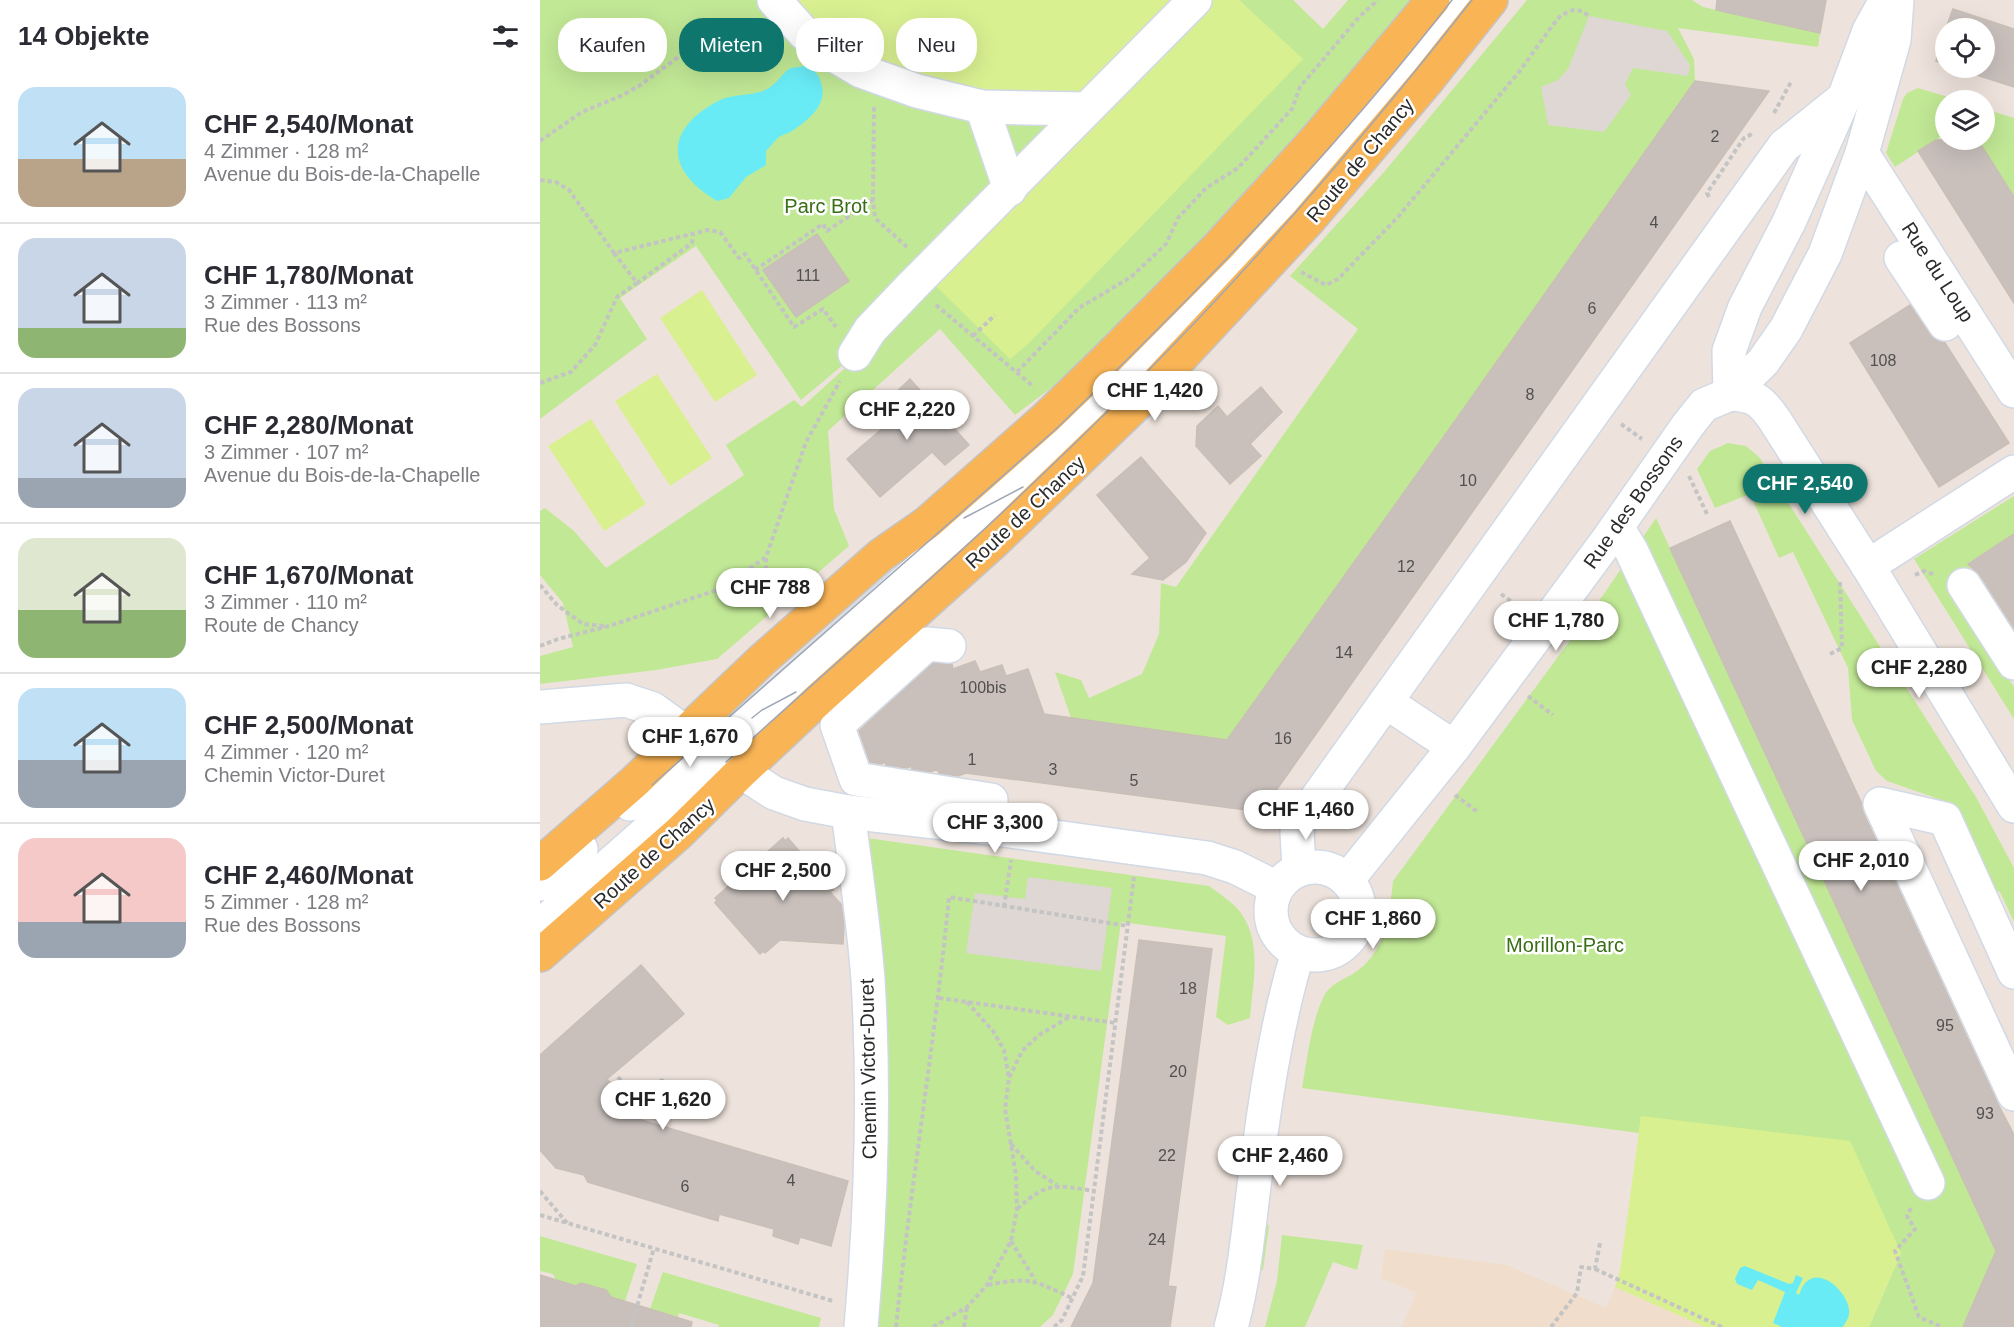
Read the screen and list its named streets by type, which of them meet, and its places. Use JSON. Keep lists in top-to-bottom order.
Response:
{
  "streets": {
    "main road": ["Route de Chancy"],
    "street": ["Rue du Loup", "Rue des Bossons", "Chemin Victor-Duret"]
  },
  "crossings": [
    ["Rue du Loup", "Rue des Bossons"]
  ],
  "parks": ["Parc Brot", "Morillon-Parc"],
  "house_numbers": [
    "2",
    "4",
    "111",
    "6",
    "108",
    "8",
    "10",
    "12",
    "14",
    "100bis",
    "16",
    "1",
    "3",
    "5",
    "18",
    "95",
    "20",
    "93",
    "22",
    "4",
    "6",
    "24"
  ],
  "page": {
    "heading": "14 Objekte",
    "chip": [
      "Kaufen",
      "Mieten",
      "Filter",
      "Neu"
    ],
    "list": [
      {
        "name": "CHF 2,540/Monat",
        "note": "4 Zimmer · 128 m² · Avenue du Bois-de-la-Chapelle"
      },
      {
        "name": "CHF 1,780/Monat",
        "note": "3 Zimmer · 113 m² · Rue des Bossons"
      },
      {
        "name": "CHF 2,280/Monat",
        "note": "3 Zimmer · 107 m² · Avenue du Bois-de-la-Chapelle"
      },
      {
        "name": "CHF 1,670/Monat",
        "note": "3 Zimmer · 110 m² · Route de Chancy"
      },
      {
        "name": "CHF 2,500/Monat",
        "note": "4 Zimmer · 120 m² · Chemin Victor-Duret"
      },
      {
        "name": "CHF 2,460/Monat",
        "note": "5 Zimmer · 128 m² · Rue des Bossons"
      }
    ],
    "price": [
      "CHF 1,420",
      "CHF 2,220",
      "CHF 2,540",
      "CHF 788",
      "CHF 1,780",
      "CHF 2,280",
      "CHF 1,670",
      "CHF 1,460",
      "CHF 3,300",
      "CHF 2,010",
      "CHF 2,500",
      "CHF 1,860",
      "CHF 1,620",
      "CHF 2,460"
    ]
  }
}
